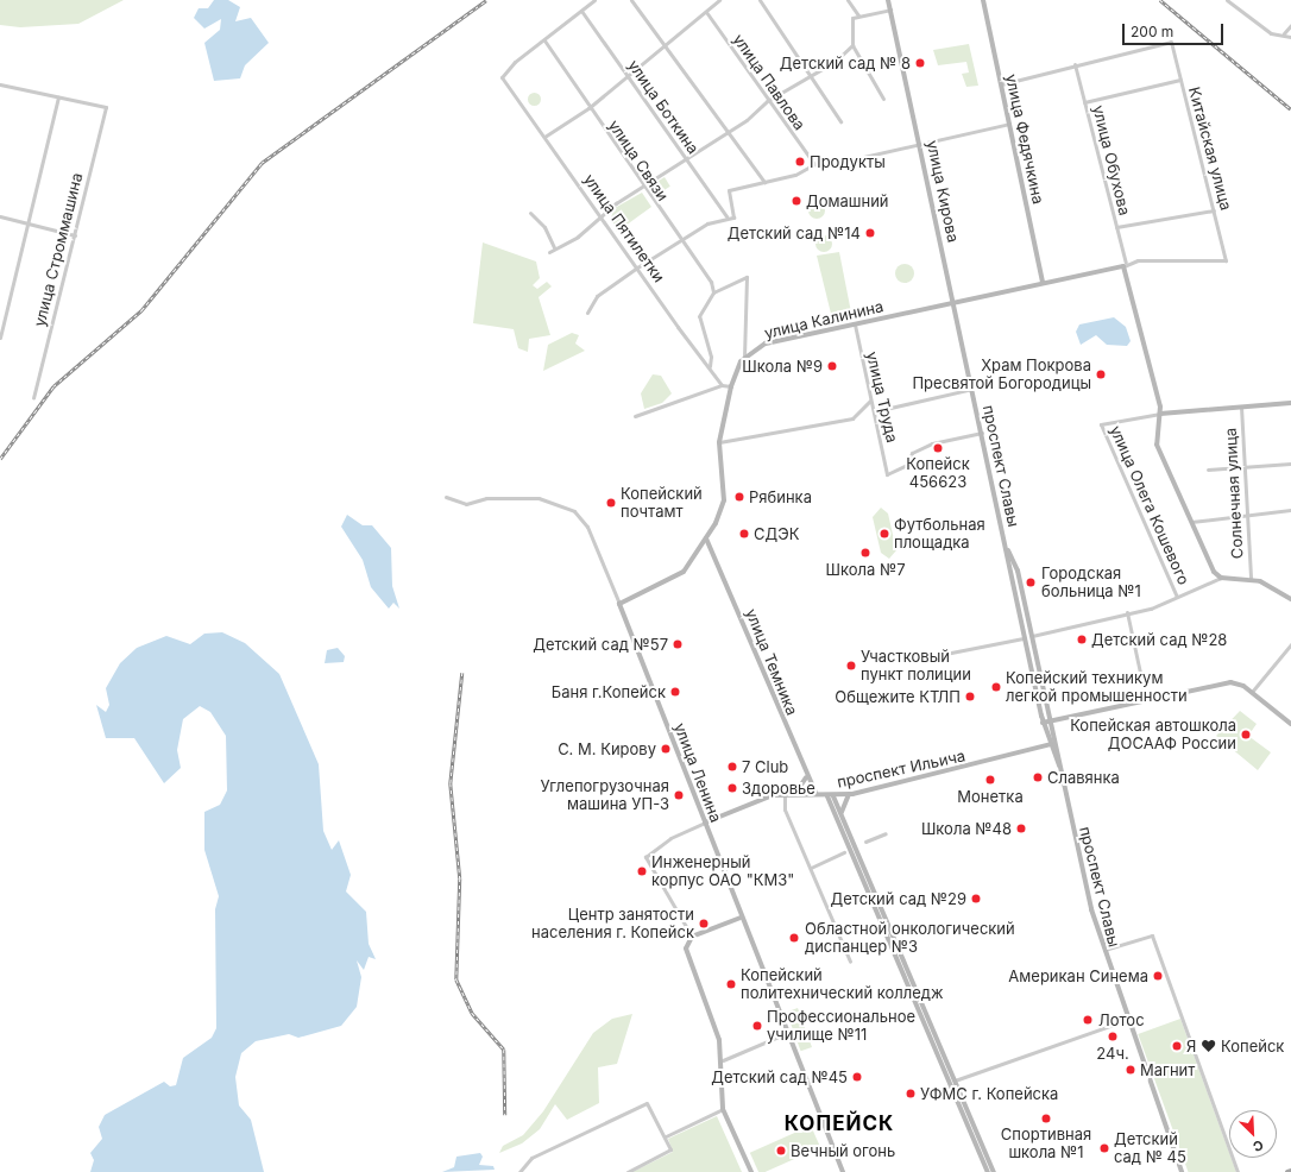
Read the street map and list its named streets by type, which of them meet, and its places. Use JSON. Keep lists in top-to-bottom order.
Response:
{
  "streets": {
    "street": [
      "улица Павлова",
      "улица Боткина",
      "улица Федячкина",
      "Китайская улица",
      "улица Связи",
      "улица Обухова",
      "улица Кирова",
      "улица Пятилетки",
      "улица Строммашина",
      "улица Калинина",
      "улица Труда",
      "проспект Славы",
      "Солнечная улица",
      "улица Олега Кошевого",
      "улица Темника",
      "проспект Ильича",
      "улица Ленина"
    ]
  },
  "crossings": [
    ["улица Федячкина", "улица Калинина"],
    ["Китайская улица", "улица Обухова"],
    ["Китайская улица", "улица Калинина"],
    ["улица Связи", "улица Пятилетки"],
    ["улица Обухова", "улица Калинина"],
    ["улица Кирова", "улица Калинина"],
    ["улица Кирова", "проспект Славы"],
    ["улица Калинина", "улица Труда"],
    ["улица Труда", "проспект Славы"],
    ["проспект Славы", "проспект Ильича"],
    ["улица Темника", "проспект Ильича"],
    ["проспект Ильича", "улица Ленина"]
  ],
  "districts": ["КОПЕЙСК"],
  "places": [
    "Детский сад № 8",
    "Продукты",
    "Домашний",
    "Детский сад №14",
    "Школа №9",
    "Храм Покрова Пресвятой Богородицы",
    "Копейск 456623",
    "Рябинка",
    "Копейский почтамт",
    "СДЭК",
    "Футбольная площадка",
    "Школа №7",
    "Городская больница №1",
    "Детский сад №28",
    "Детский сад №57",
    "Участковый пункт полиции",
    "Копейский техникум легкой промышенности",
    "Баня г.Копейск",
    "Общежите КТЛП",
    "Копейская автошкола ДОСААФ России",
    "С. М. Кирову",
    "7 Club",
    "Славянка",
    "Монетка",
    "Здоровье",
    "Углепогрузочная машина УП-3",
    "Школа №48",
    "Инженерный корпус ОАО \"КМЗ\"",
    "Детский сад №29",
    "Центр занятости населения г. Копейск",
    "Областной онкологический диспанцер №3",
    "Американ Синема",
    "Копейский политехнический колледж",
    "Лотос",
    "Профессиональное училище №11",
    "24ч.",
    "Я ♥ Копейск",
    "Магнит",
    "Детский сад №45",
    "УФМС г. Копейска",
    "Спортивная школа №1",
    "Детский сад № 45",
    "Вечный огонь"
  ],
  "scale_bar": "200 m",
  "north": "bottom right"
}
